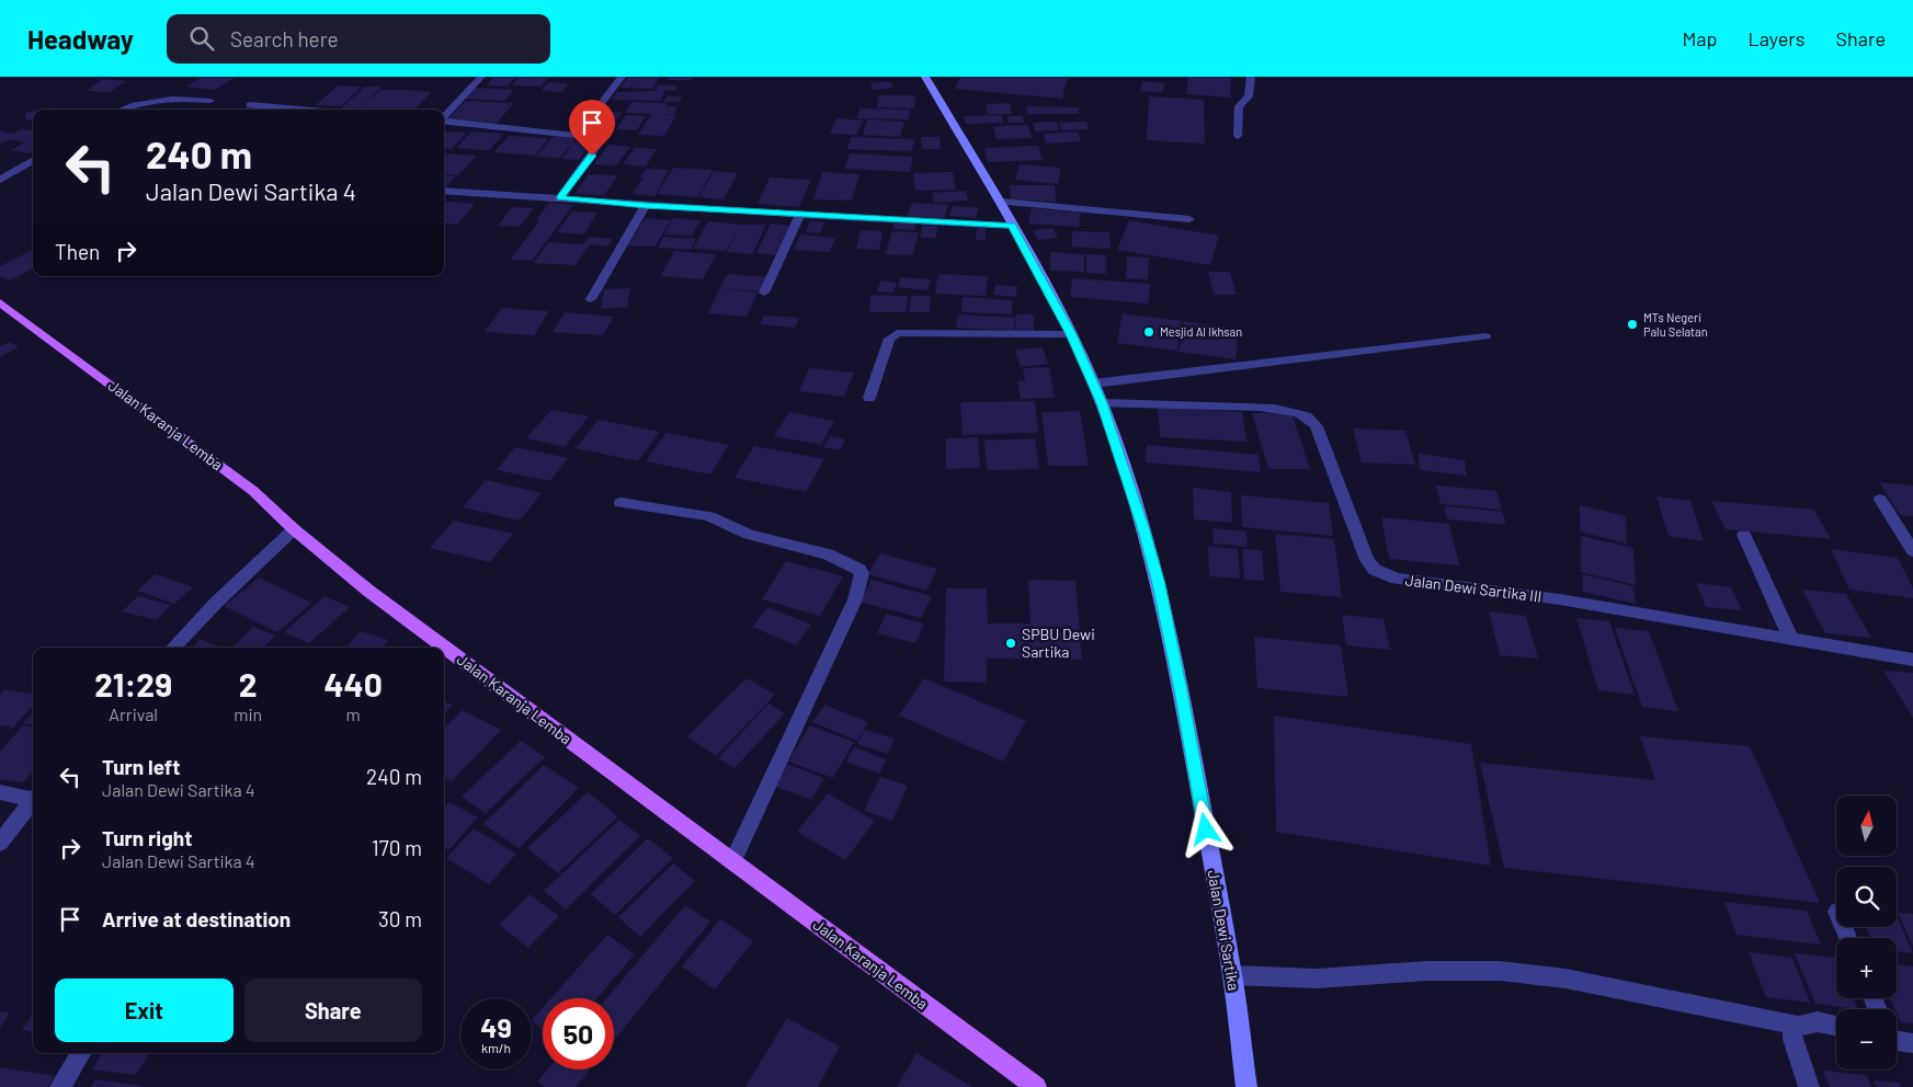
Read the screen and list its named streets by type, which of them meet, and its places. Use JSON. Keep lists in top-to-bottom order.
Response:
{
  "streets": {
    "main road": ["Jalan Karanja Lemba", "Jalan Dewi Sartika"],
    "street": ["Jalan Dewi Sartika III"]
  },
  "crossings": [
    ["Jalan Dewi Sartika III", "Jalan Dewi Sartika"]
  ],
  "places": ["MTs Negeri Palu Selatan", "Mesjid Al Ikhsan", "SPBU Dewi Sartika"],
  "north": "top",
  "page": {
    "header": "Headway",
    "search": "Search here",
    "nav": ["Map", "Layers", "Share"],
    "turn": ["240 m", "Jalan Dewi Sartika 4"],
    "then": "Then",
    "eta": [
      "21:29",
      "Arrival",
      "2",
      "min",
      "440",
      "m"
    ],
    "list": [
      {
        "name": "Turn left",
        "note": "Jalan Dewi Sartika 4",
        "value": "240 m"
      },
      {
        "name": "Turn right",
        "note": "Jalan Dewi Sartika 4",
        "value": "170 m"
      },
      {
        "name": "Arrive at destination",
        "value": "30 m"
      }
    ],
    "map_buttons": ["+", "−"],
    "buttons": ["Exit", "Share"],
    "speed": "49 km/h",
    "limit": "50"
  }
}
